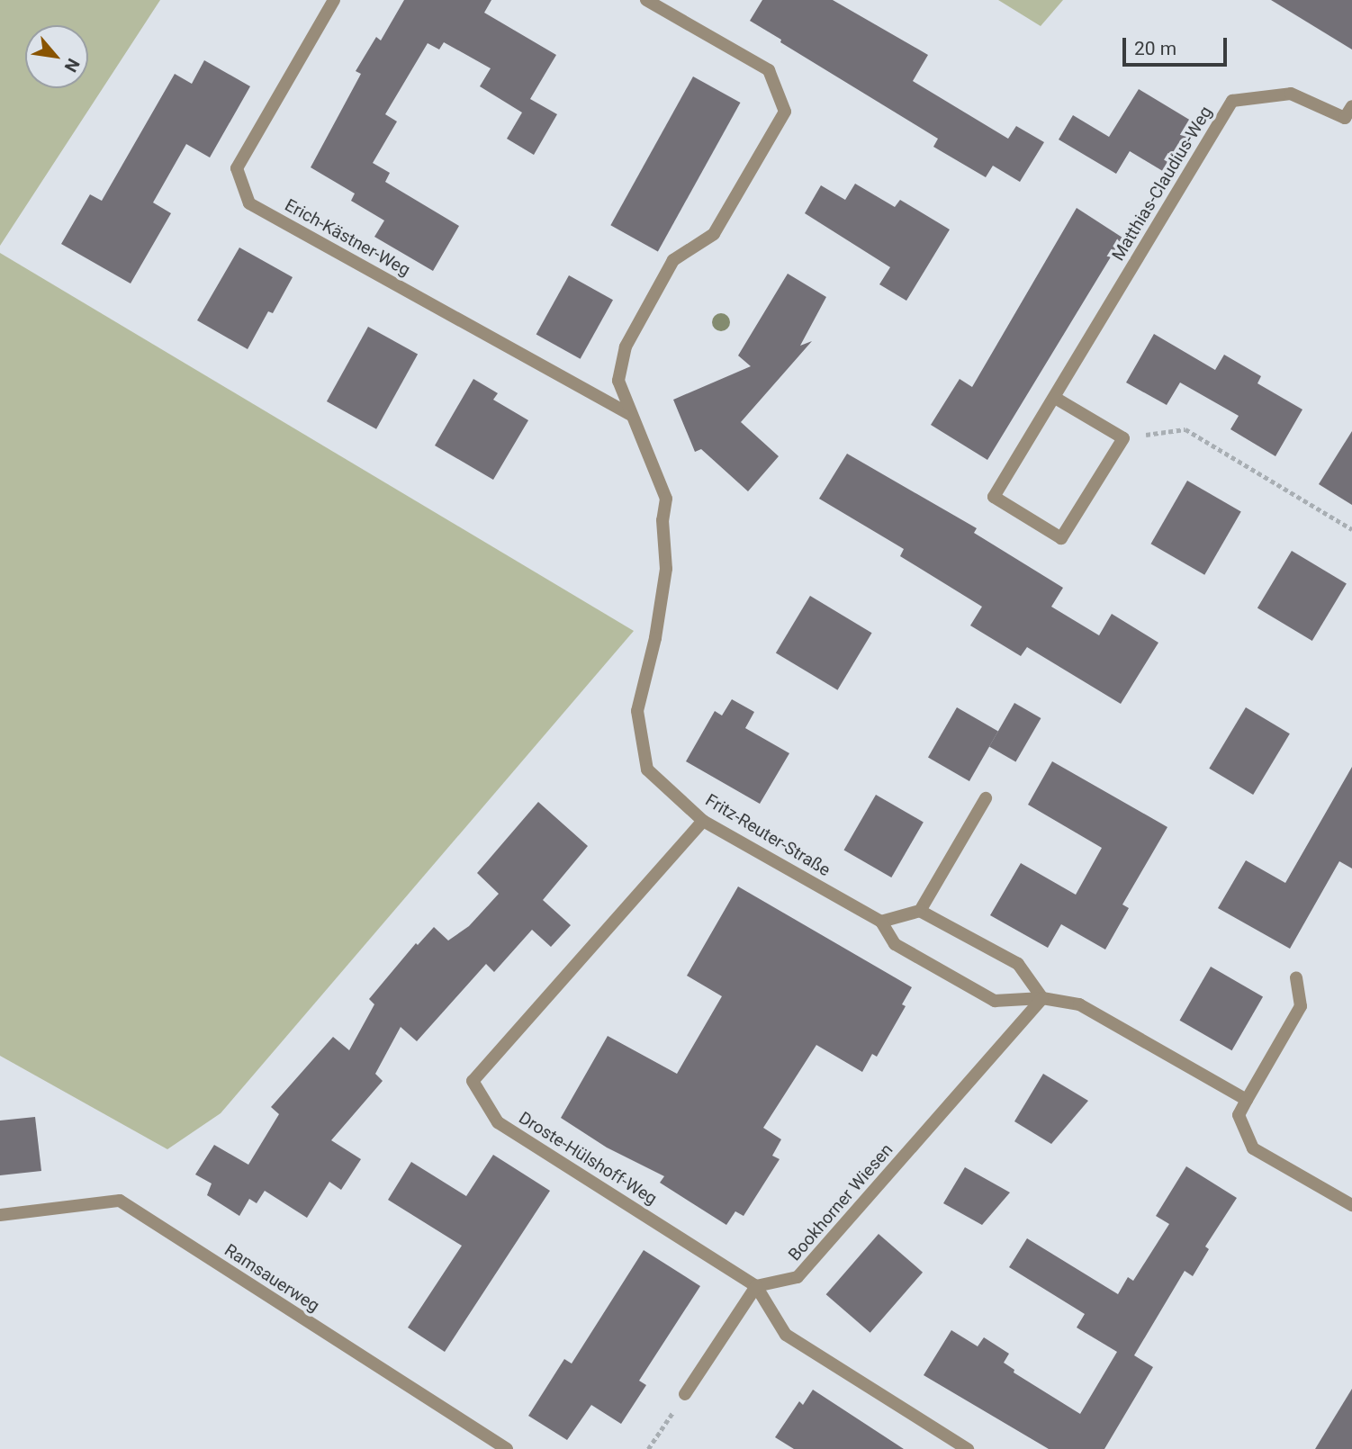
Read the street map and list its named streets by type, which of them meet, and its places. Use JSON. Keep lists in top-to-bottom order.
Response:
{
  "streets": {
    "street": [
      "Matthias-Claudius-Weg",
      "Erich-Kästner-Weg",
      "Fritz-Reuter-Straße",
      "Droste-Hülshoff-Weg",
      "Bookhorner Wiesen",
      "Ramsauerweg"
    ]
  },
  "crossings": [
    ["Erich-Kästner-Weg", "Fritz-Reuter-Straße"],
    ["Fritz-Reuter-Straße", "Droste-Hülshoff-Weg"],
    ["Fritz-Reuter-Straße", "Bookhorner Wiesen"],
    ["Droste-Hülshoff-Weg", "Bookhorner Wiesen"]
  ],
  "scale_bar": "20 m",
  "north": "bottom right"
}
